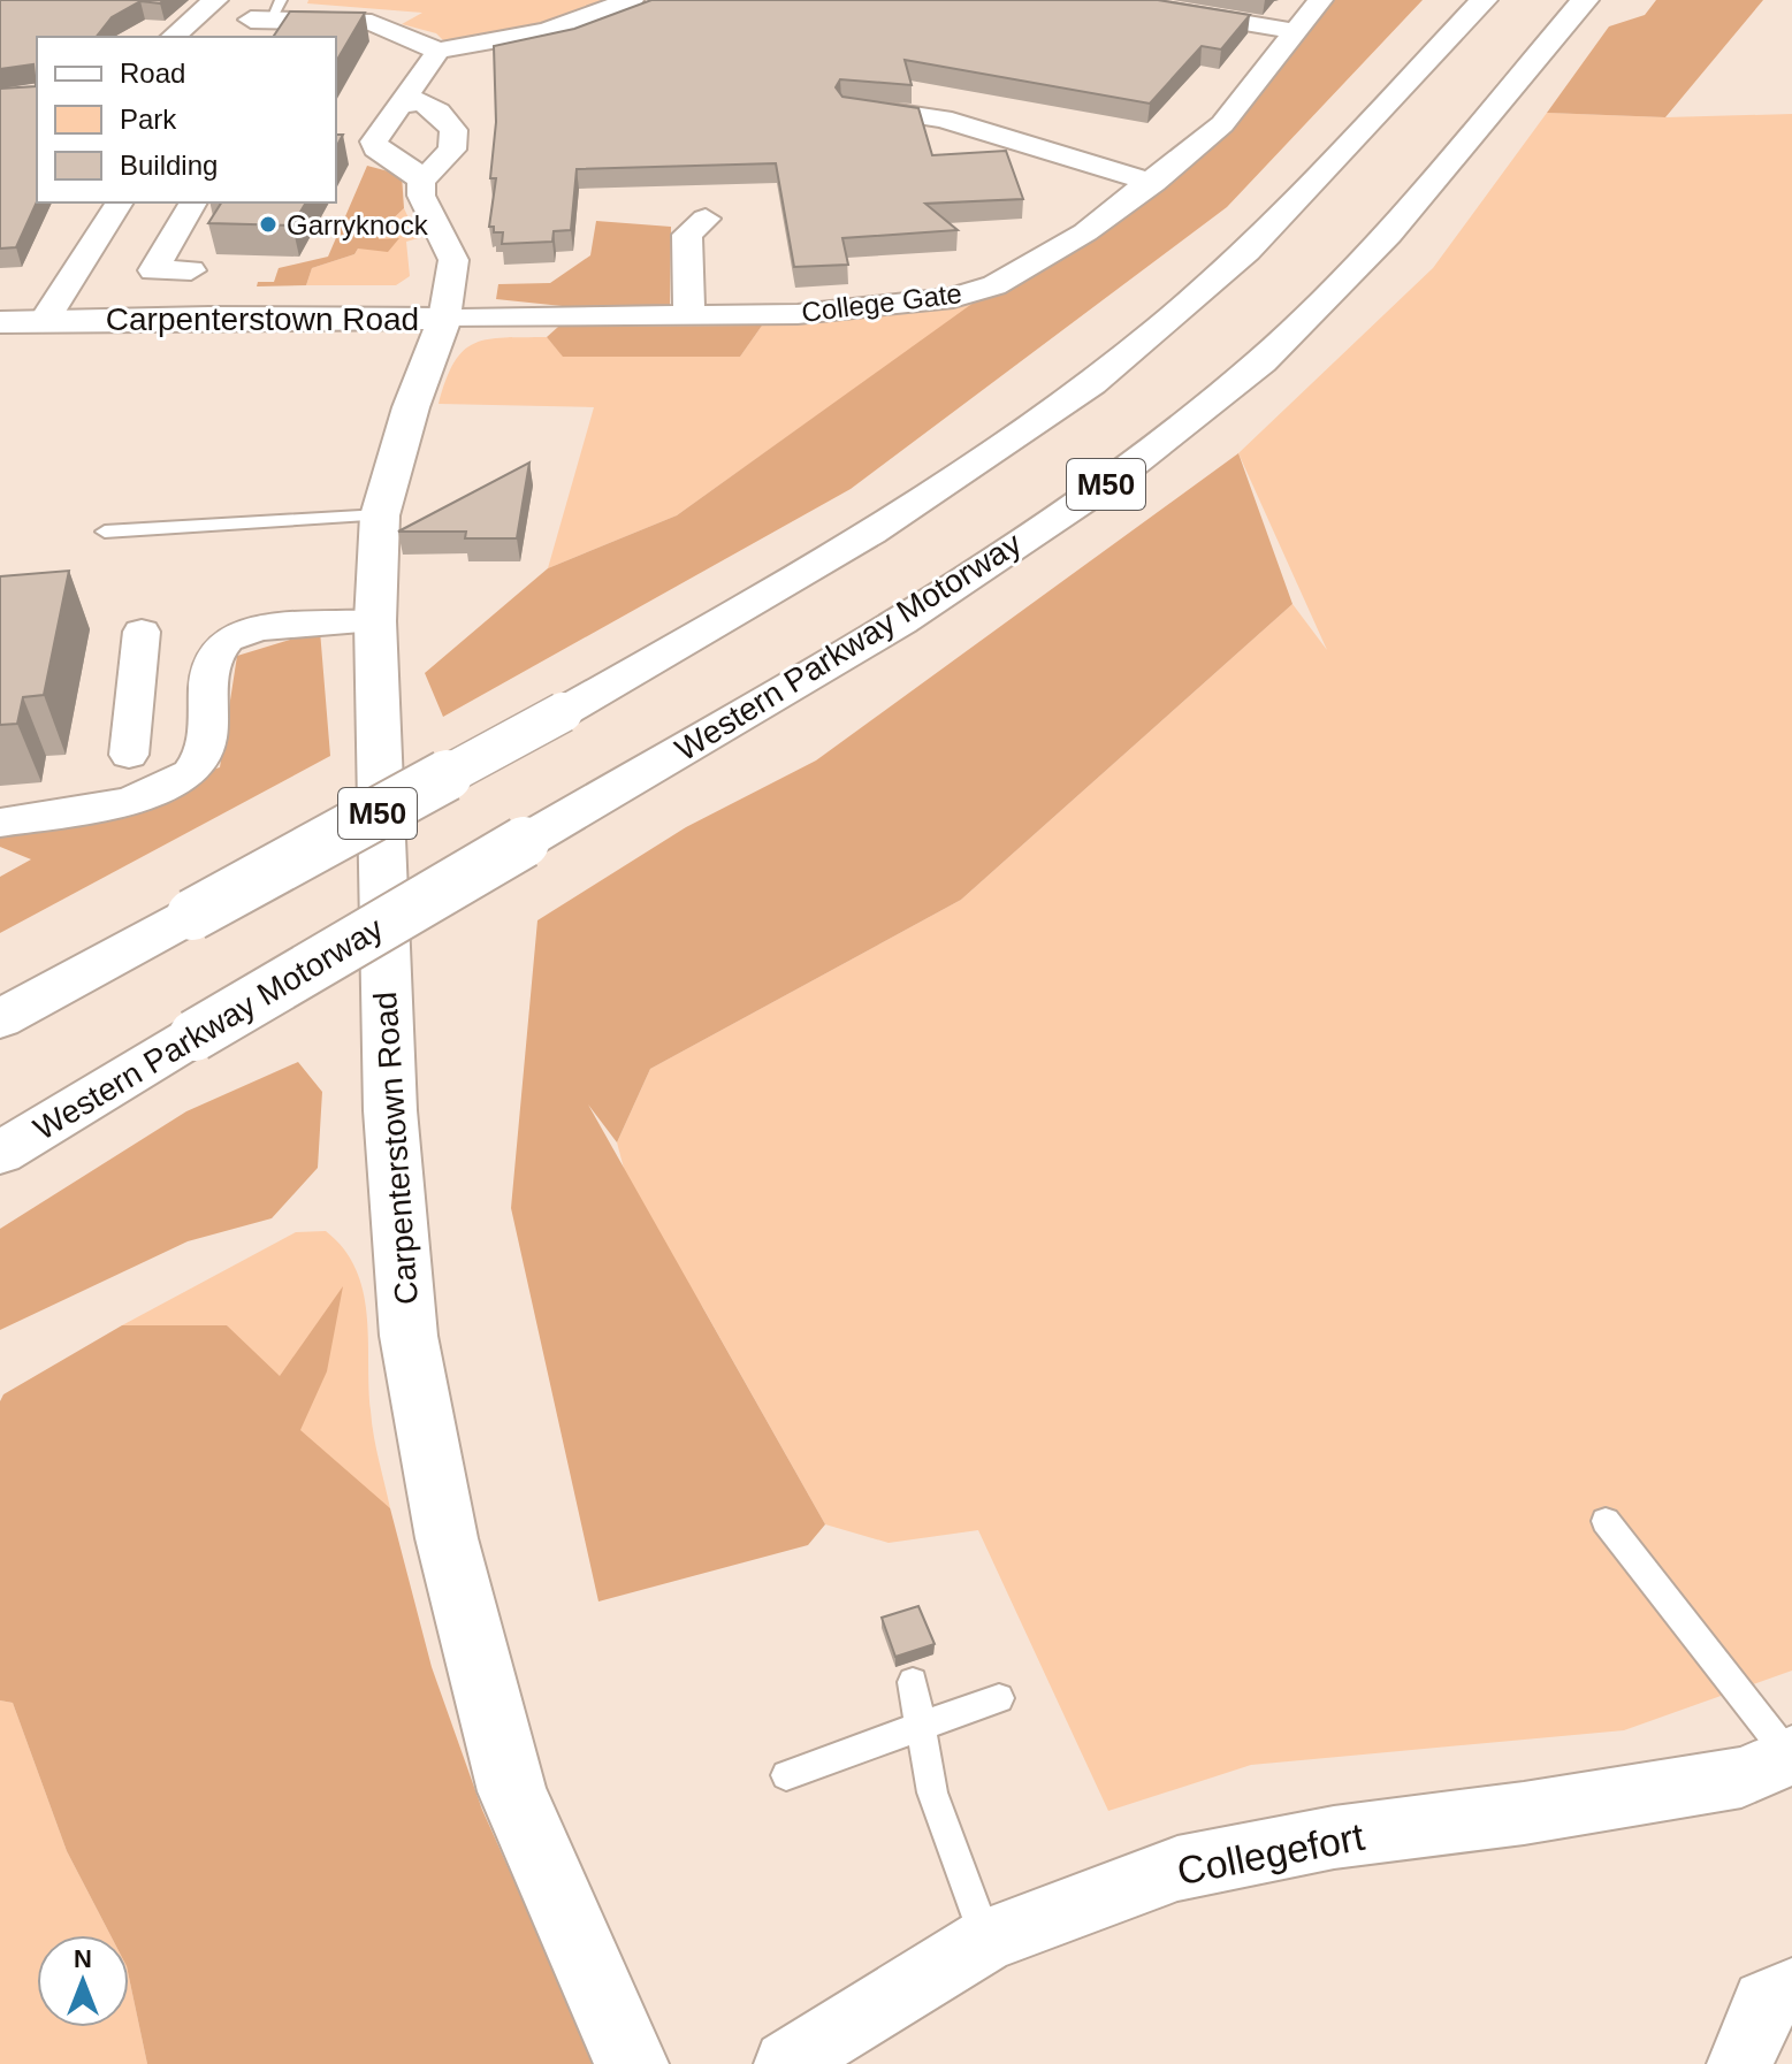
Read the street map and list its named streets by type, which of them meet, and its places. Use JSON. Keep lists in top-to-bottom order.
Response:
{
  "streets": {
    "main road": ["Carpenterstown Road", "M50", "Western Parkway Motorway"],
    "street": ["College Gate", "Collegefort"]
  },
  "crossings": [
    ["College Gate", "Carpenterstown Road"]
  ],
  "places": ["Garryknock"],
  "legend": ["Road", "Park", "Building"],
  "north": "top"
}
